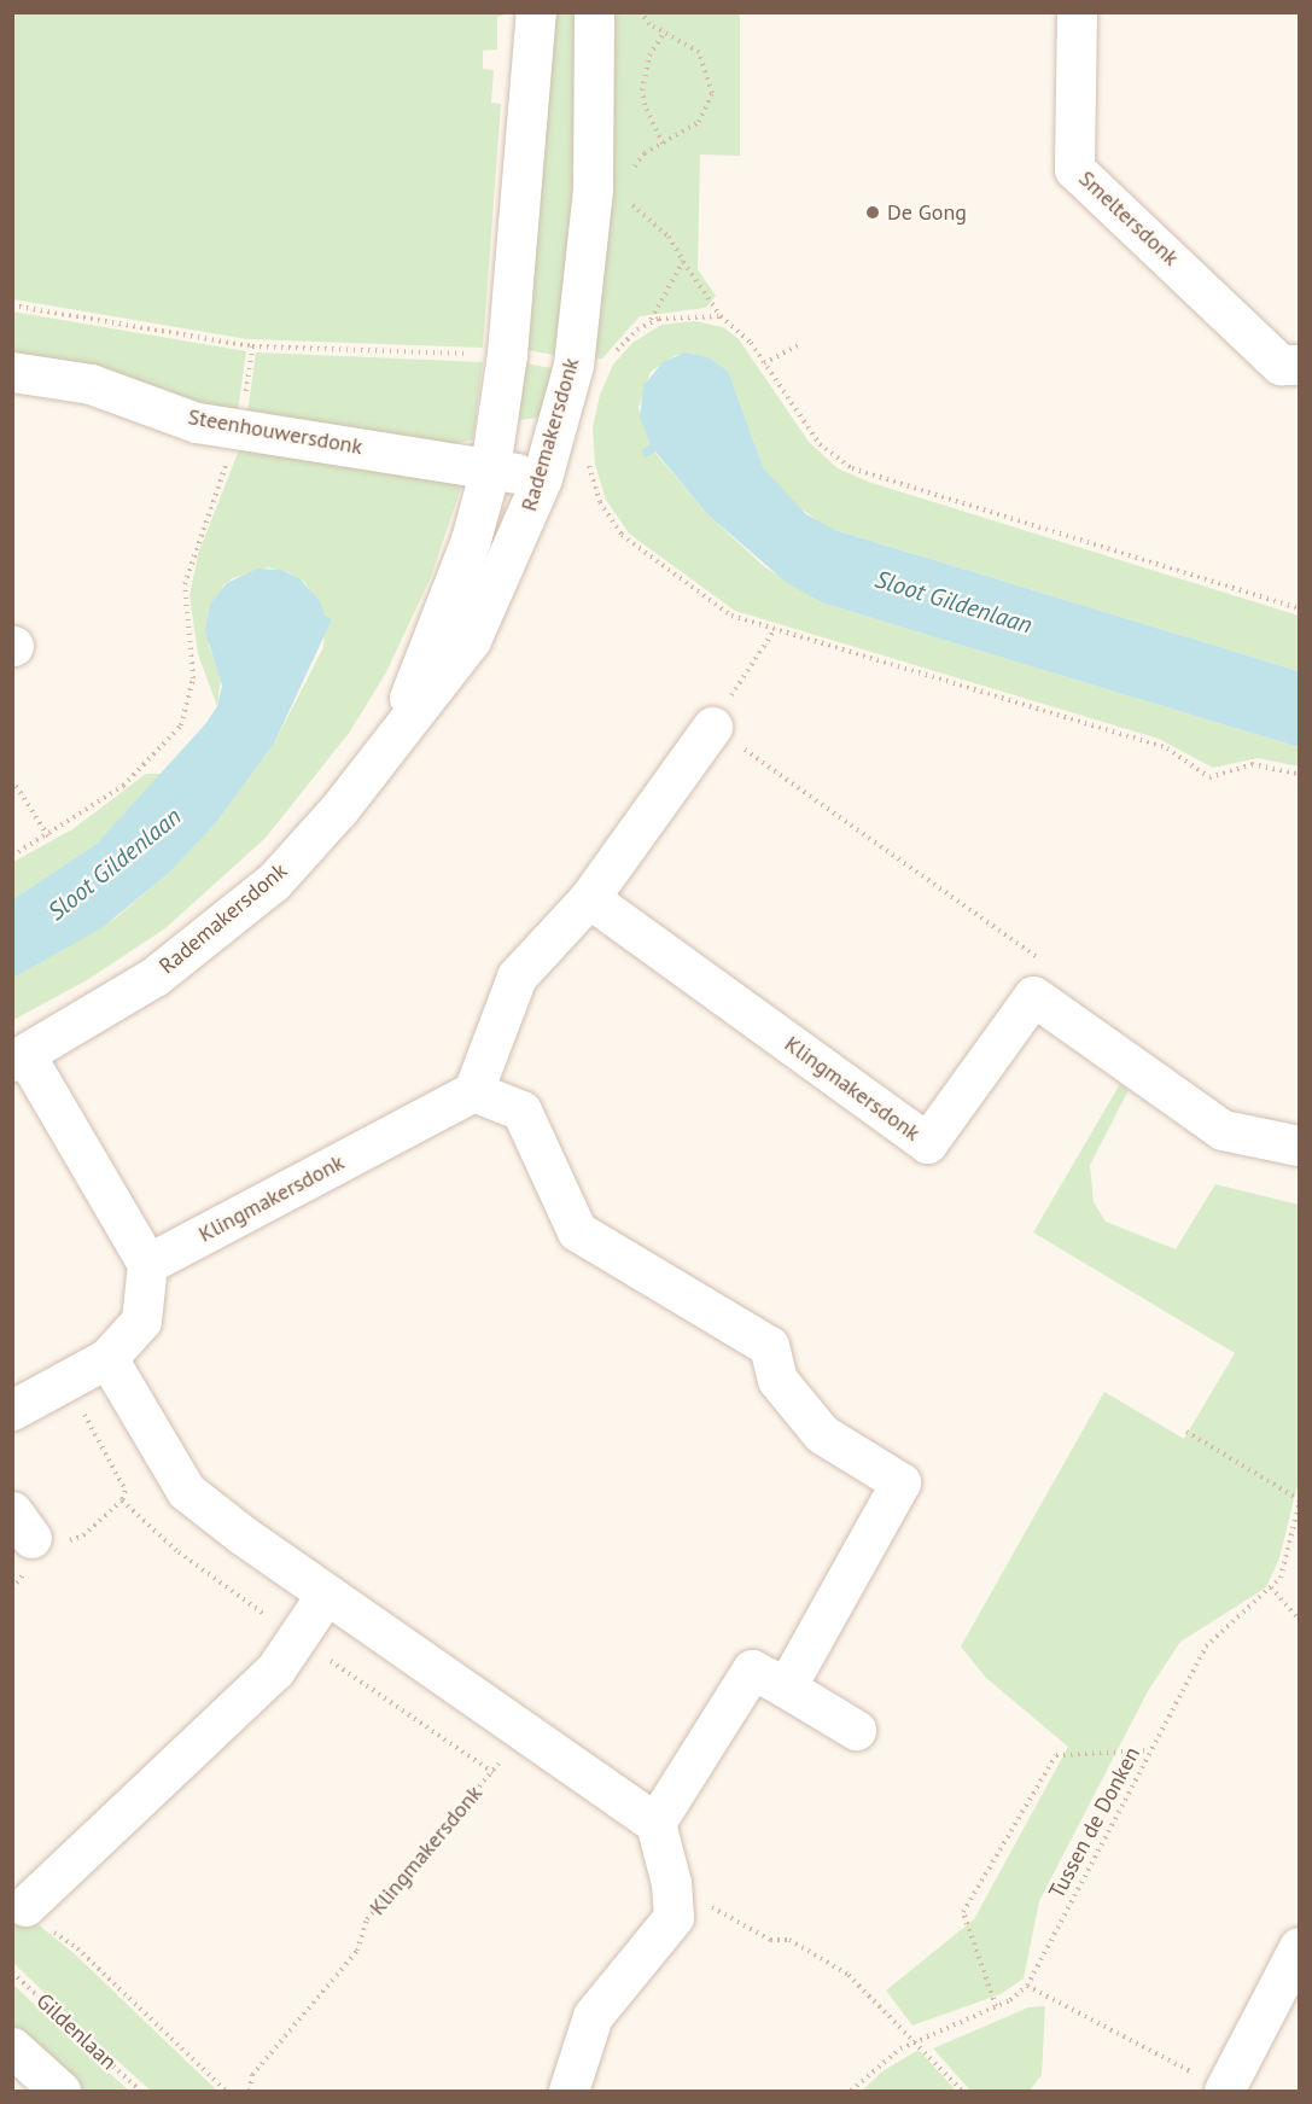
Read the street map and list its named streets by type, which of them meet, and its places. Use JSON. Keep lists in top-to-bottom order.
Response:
{
  "streets": {
    "street": [
      "Smeltersdonk",
      "Steenhouwersdonk",
      "Rademakersdonk",
      "Klingmakersdonk"
    ],
    "path": ["Tussen de Donken", "Gildenlaan"]
  },
  "crossings": [
    ["Steenhouwersdonk", "Rademakersdonk"]
  ],
  "water": ["Sloot Gildenlaan"],
  "places": ["De Gong"]
}
